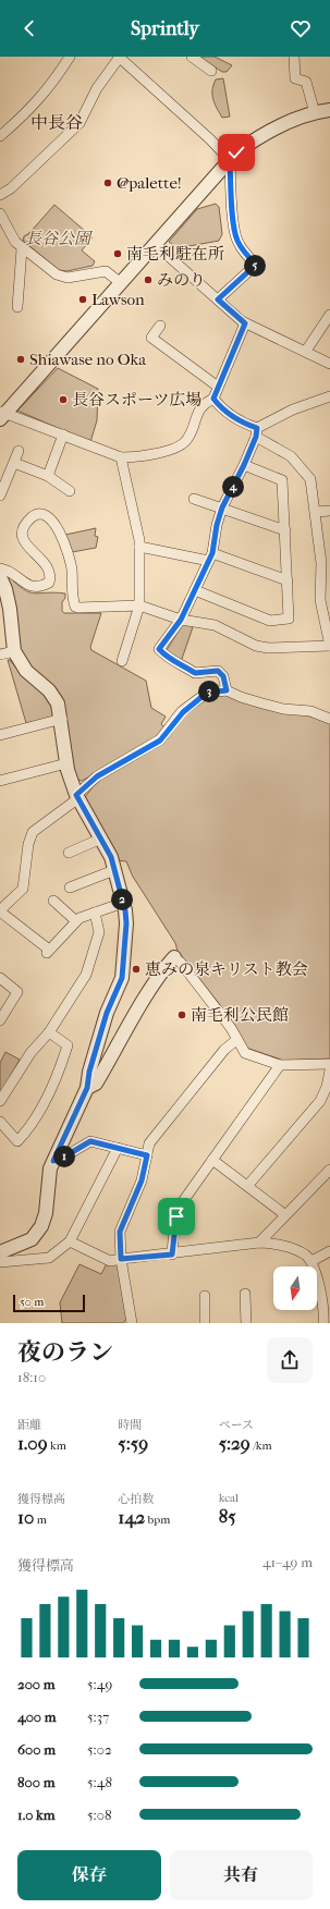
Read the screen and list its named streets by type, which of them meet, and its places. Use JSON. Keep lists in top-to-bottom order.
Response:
{
  "districts": ["中長谷"],
  "parks": ["長谷公園"],
  "places": [
    "@palette!",
    "南毛利駐在所",
    "みのり",
    "Lawson",
    "Shiawase no Oka",
    "長谷スポーツ広場",
    "恵みの泉キリスト教会",
    "南毛利公民館"
  ],
  "scale_bar": "50 m",
  "north": "bottom",
  "page": {
    "header": "Sprintly",
    "pins": [
      "5",
      "4",
      "3",
      "2",
      "1"
    ],
    "scale": "50 m",
    "heading": ["夜のラン", "18:10"],
    "stats": [
      ["距離", "1.09 km"],
      ["時間", "5:59"],
      ["ペース", "5:29 /km"],
      ["獲得標高", "10 m"],
      ["心拍数", "142 bpm"],
      ["kcal", "85"]
    ],
    "chart": ["獲得標高", "41–49 m"],
    "list": [
      {
        "name": "200 m",
        "note": "5:49"
      },
      {
        "name": "400 m",
        "note": "5:37"
      },
      {
        "name": "600 m",
        "note": "5:02"
      },
      {
        "name": "800 m",
        "note": "5:48"
      },
      {
        "name": "1.0 km",
        "note": "5:08"
      }
    ],
    "buttons": ["保存", "共有"]
  }
}
